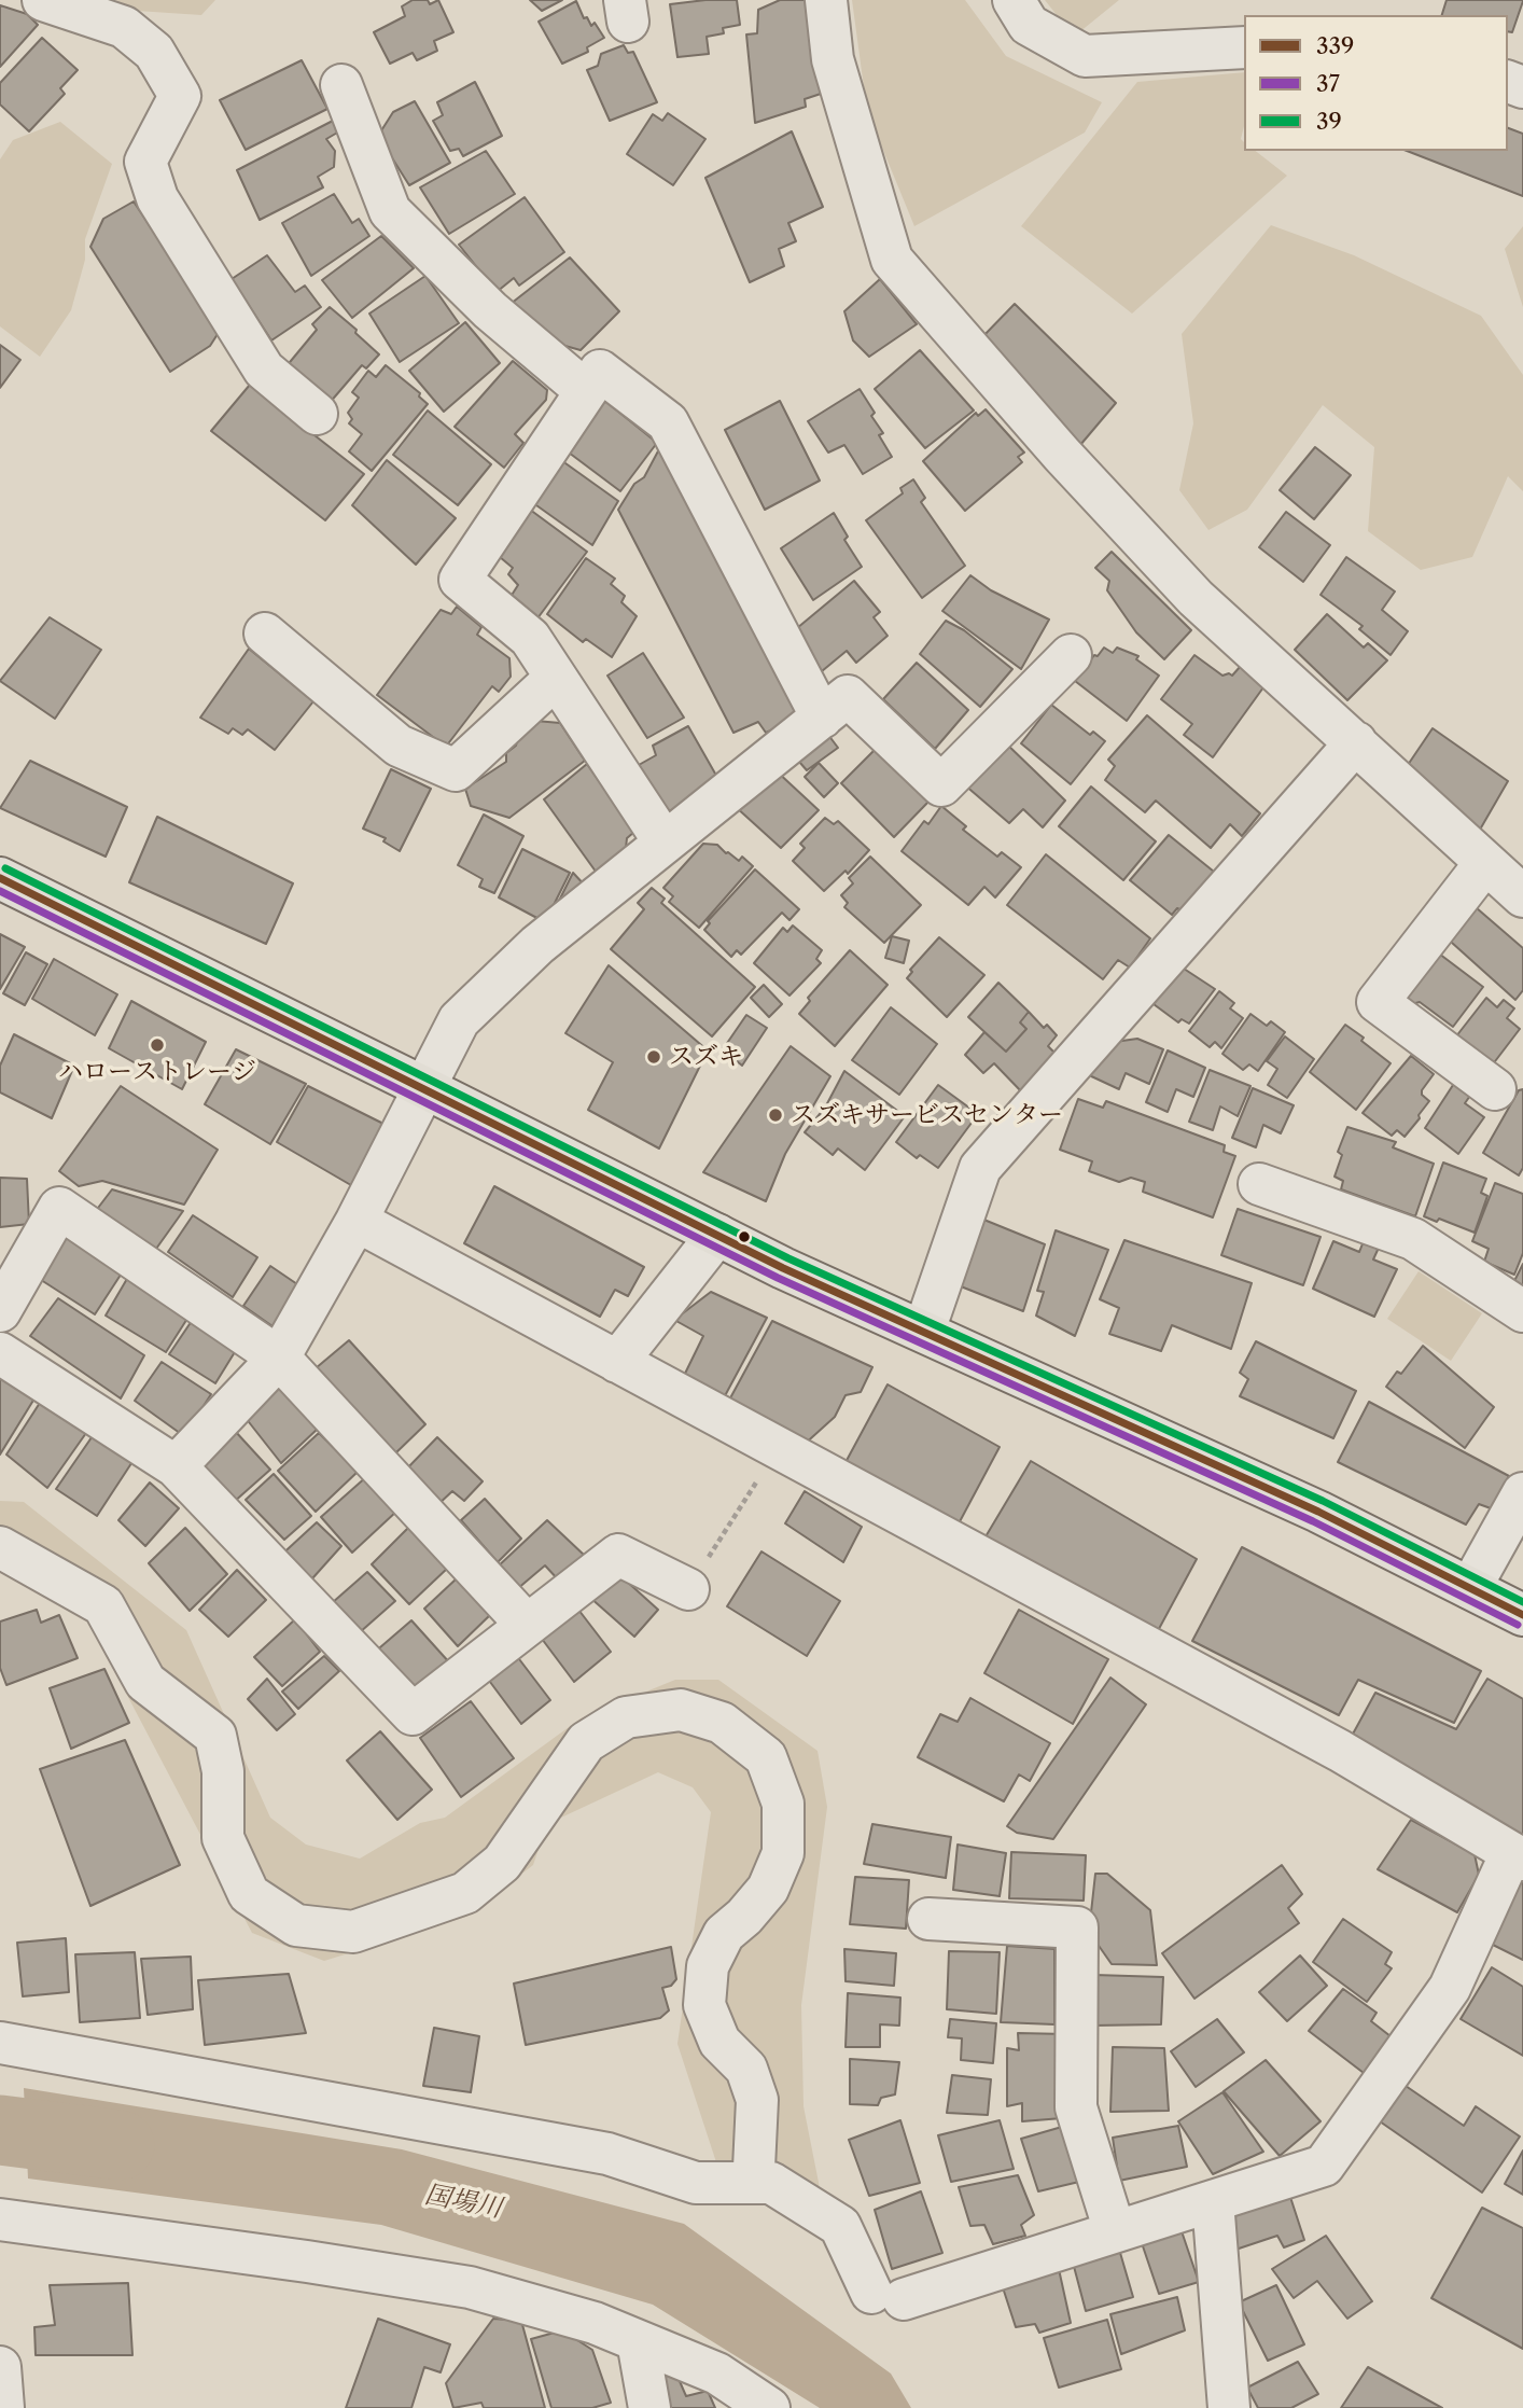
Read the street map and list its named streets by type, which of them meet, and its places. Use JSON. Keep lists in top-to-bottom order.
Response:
{
  "water": ["国場川"],
  "places": ["ハローストレージ", "スズキ", "スズキサービスセンター"],
  "lines": ["transit line 39", "transit line 339", "transit line 37"],
  "legend": ["339", "37", "39"]
}
